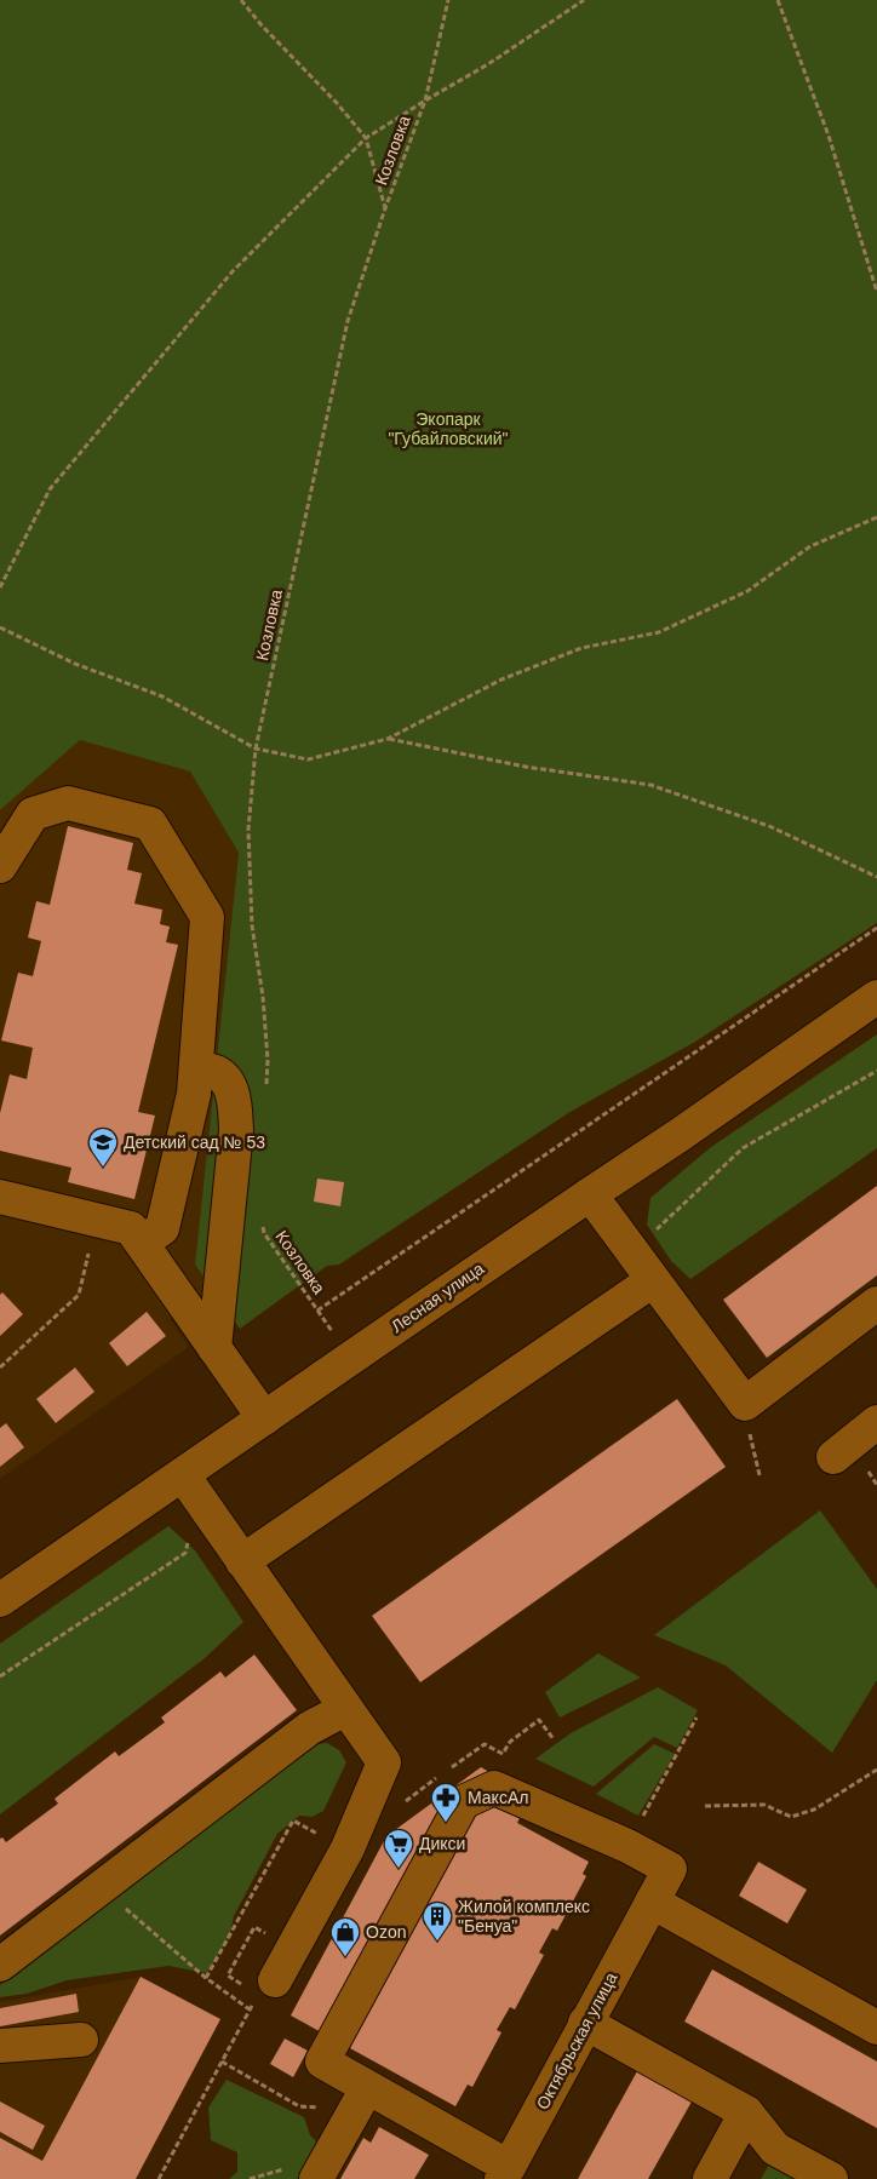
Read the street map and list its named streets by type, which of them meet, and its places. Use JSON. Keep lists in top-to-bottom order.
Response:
{
  "streets": {
    "street": ["Лесная улица", "Октябрьская улица"],
    "path": ["Козловка"]
  },
  "parks": ["Экопарк \"Губайловский\""],
  "places": {
    "school or university": ["Детский сад № 53"],
    "pharmacy": ["МаксАл"],
    "supermarket": ["Дикси"],
    "building": ["Жилой комплекс \"Бенуа\""],
    "shop": ["Ozon"]
  }
}
